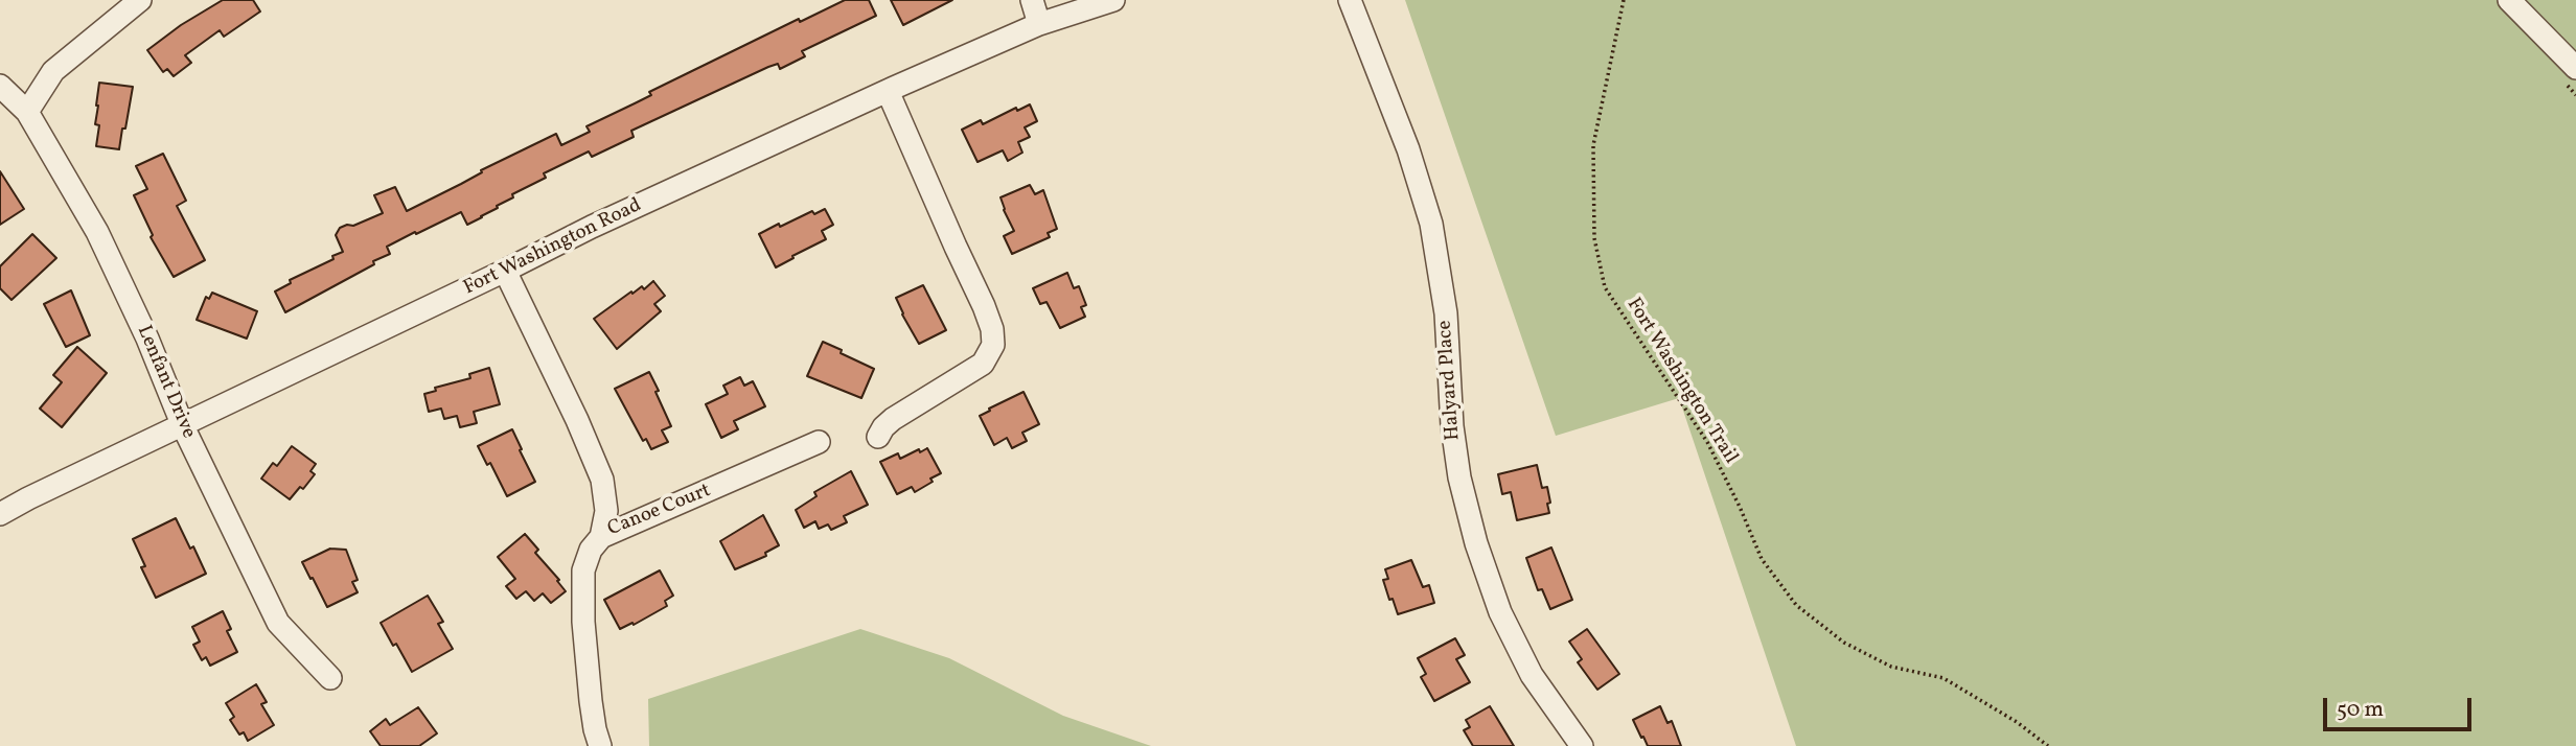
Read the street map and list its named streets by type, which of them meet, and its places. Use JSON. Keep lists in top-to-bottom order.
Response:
{
  "streets": {
    "street": [
      "Fort Washington Road",
      "Halyard Place",
      "Lenfant Drive",
      "Canoe Court"
    ],
    "path": ["Fort Washington Trail"]
  },
  "crossings": [
    ["Fort Washington Road", "Lenfant Drive"],
    ["Fort Washington Road", "Canoe Court"]
  ],
  "scale_bar": "50 m"
}
